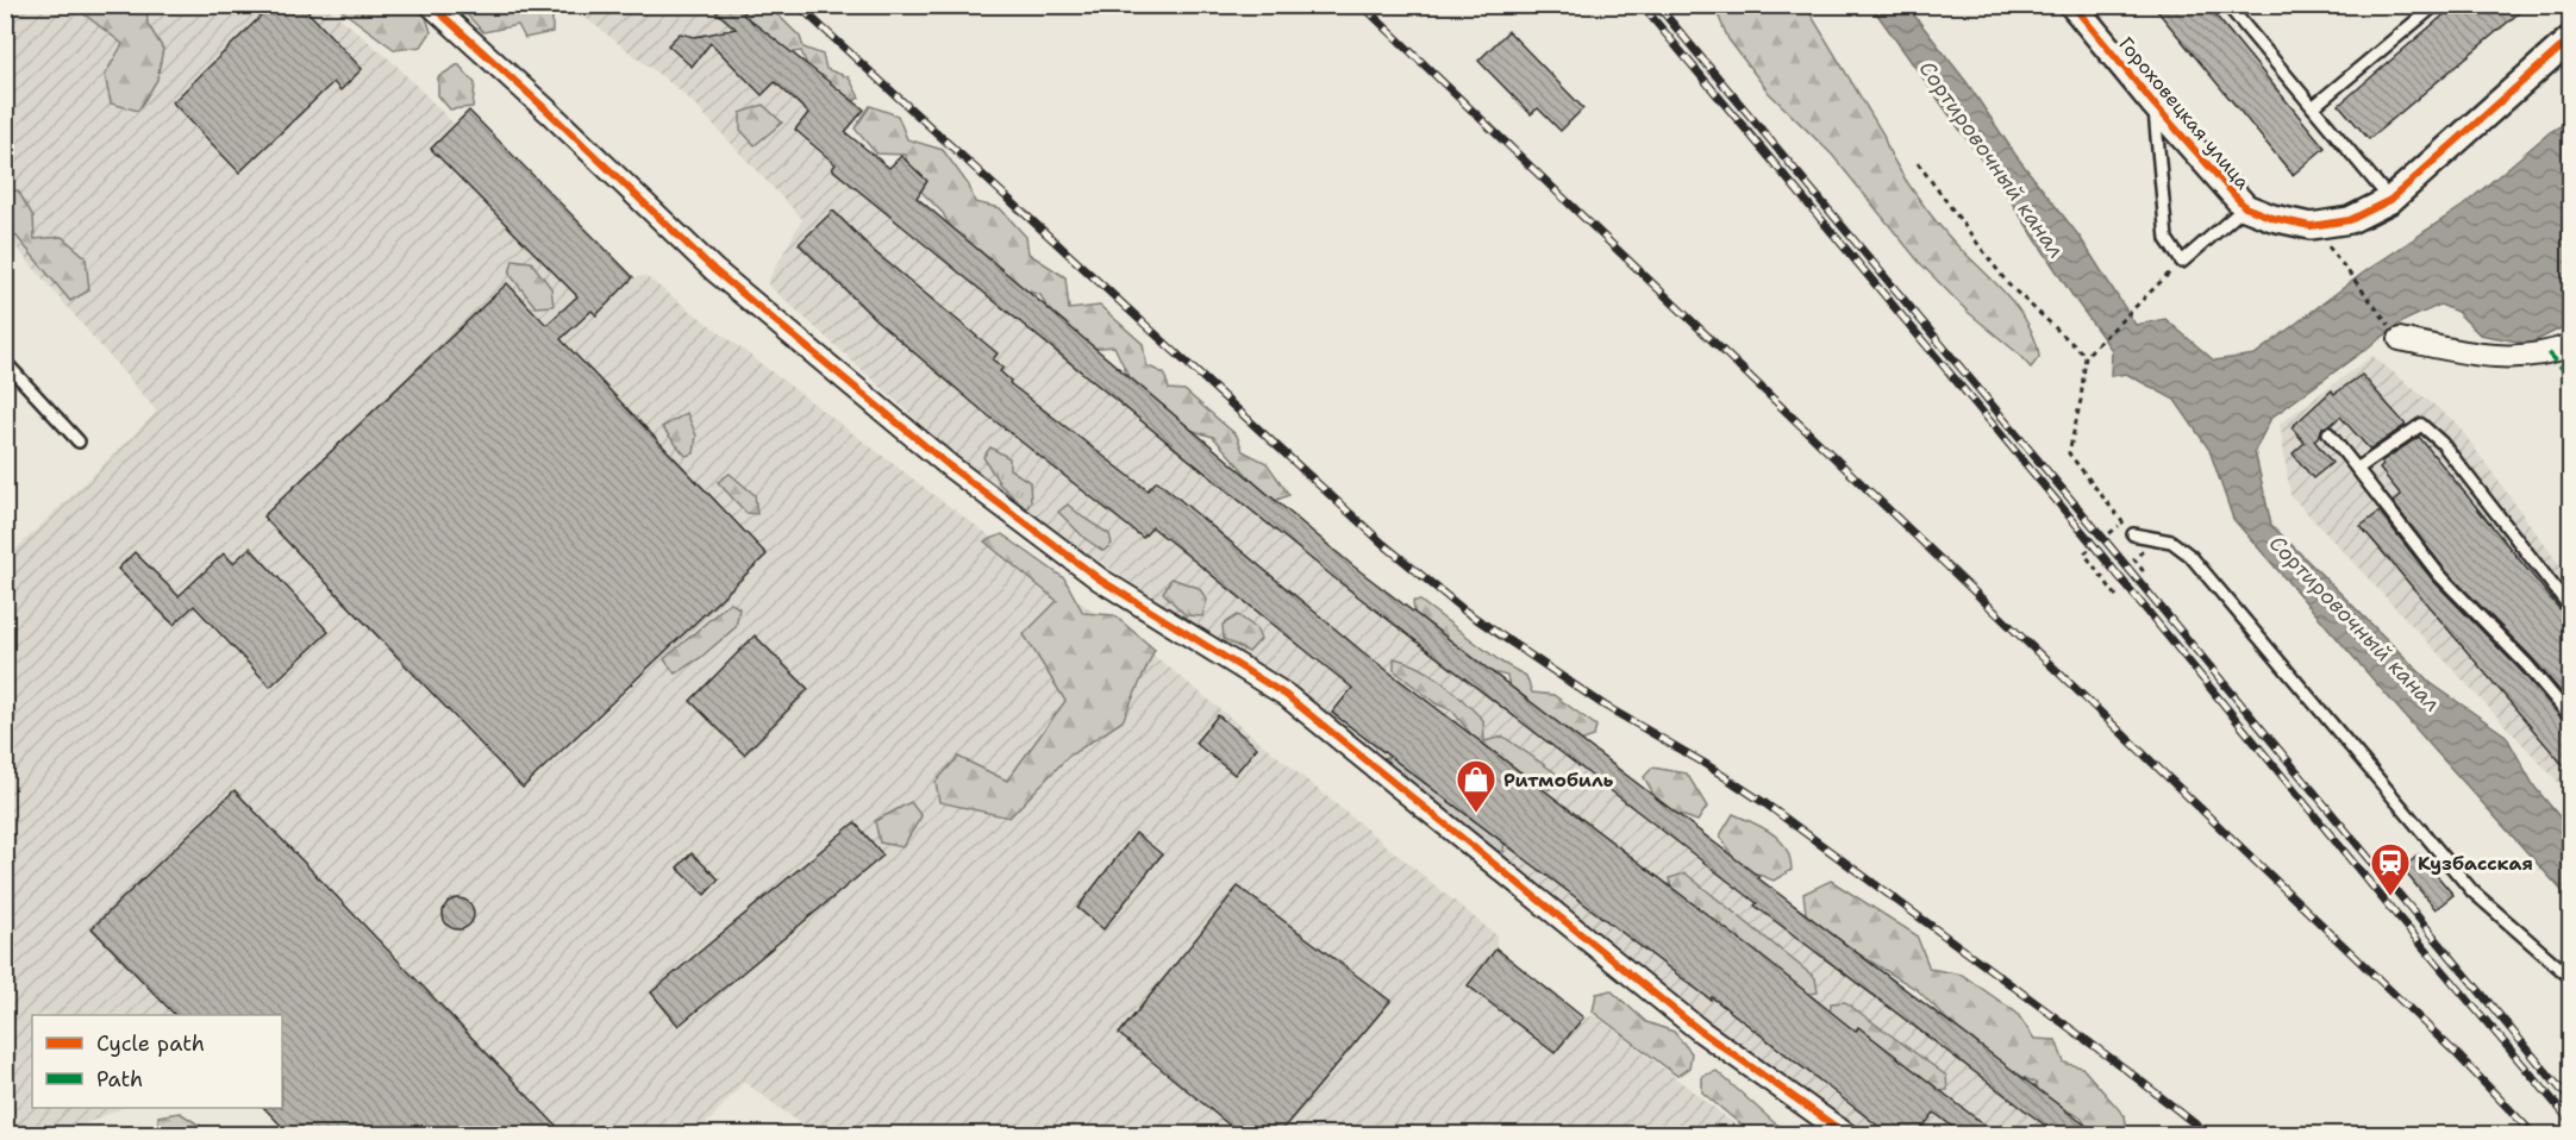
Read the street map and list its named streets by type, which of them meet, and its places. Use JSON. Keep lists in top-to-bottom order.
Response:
{
  "streets": {
    "street": ["Гороховецкая улица"]
  },
  "water": ["Сортировочный канал"],
  "places": {
    "shop": ["Ритмобиль"],
    "station": ["Кузбасская"]
  },
  "legend": ["Cycle path", "Path"]
}
